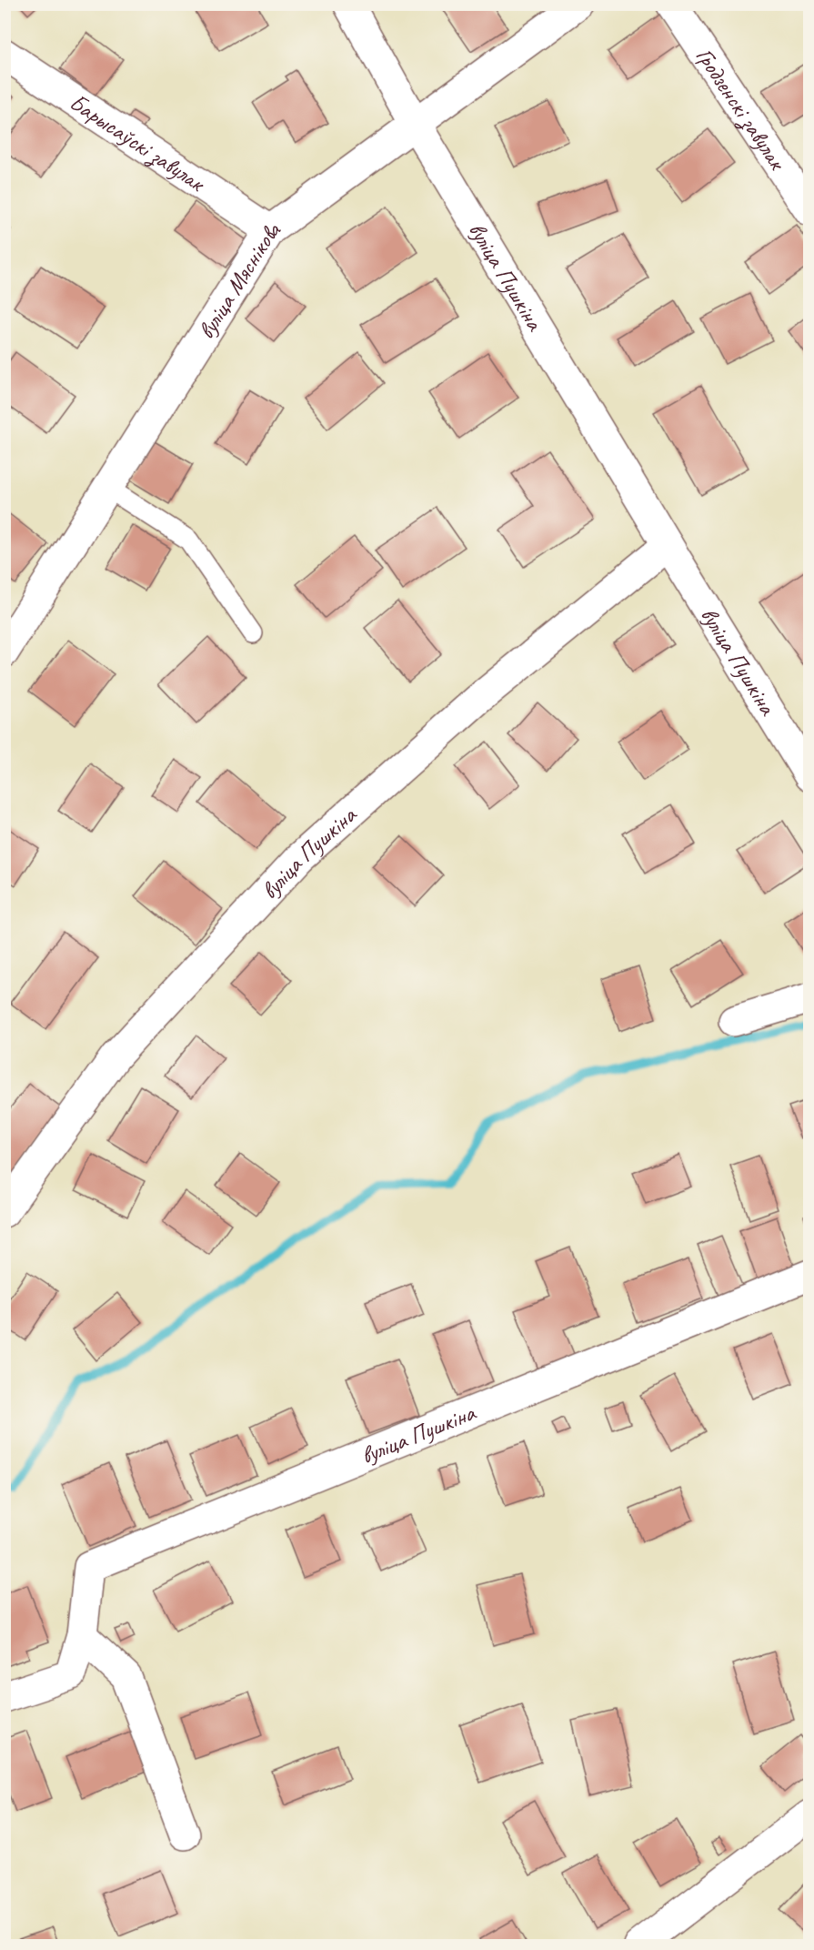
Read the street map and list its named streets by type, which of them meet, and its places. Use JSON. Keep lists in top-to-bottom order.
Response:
{
  "streets": {
    "street": [
      "Гродзенскі завулак",
      "Барысаўскі завулак",
      "вуліца Пушкіна",
      "вуліца Мяснікова"
    ]
  },
  "crossings": [
    ["Барысаўскі завулак", "вуліца Мяснікова"],
    ["вуліца Пушкіна", "вуліца Мяснікова"]
  ]
}
